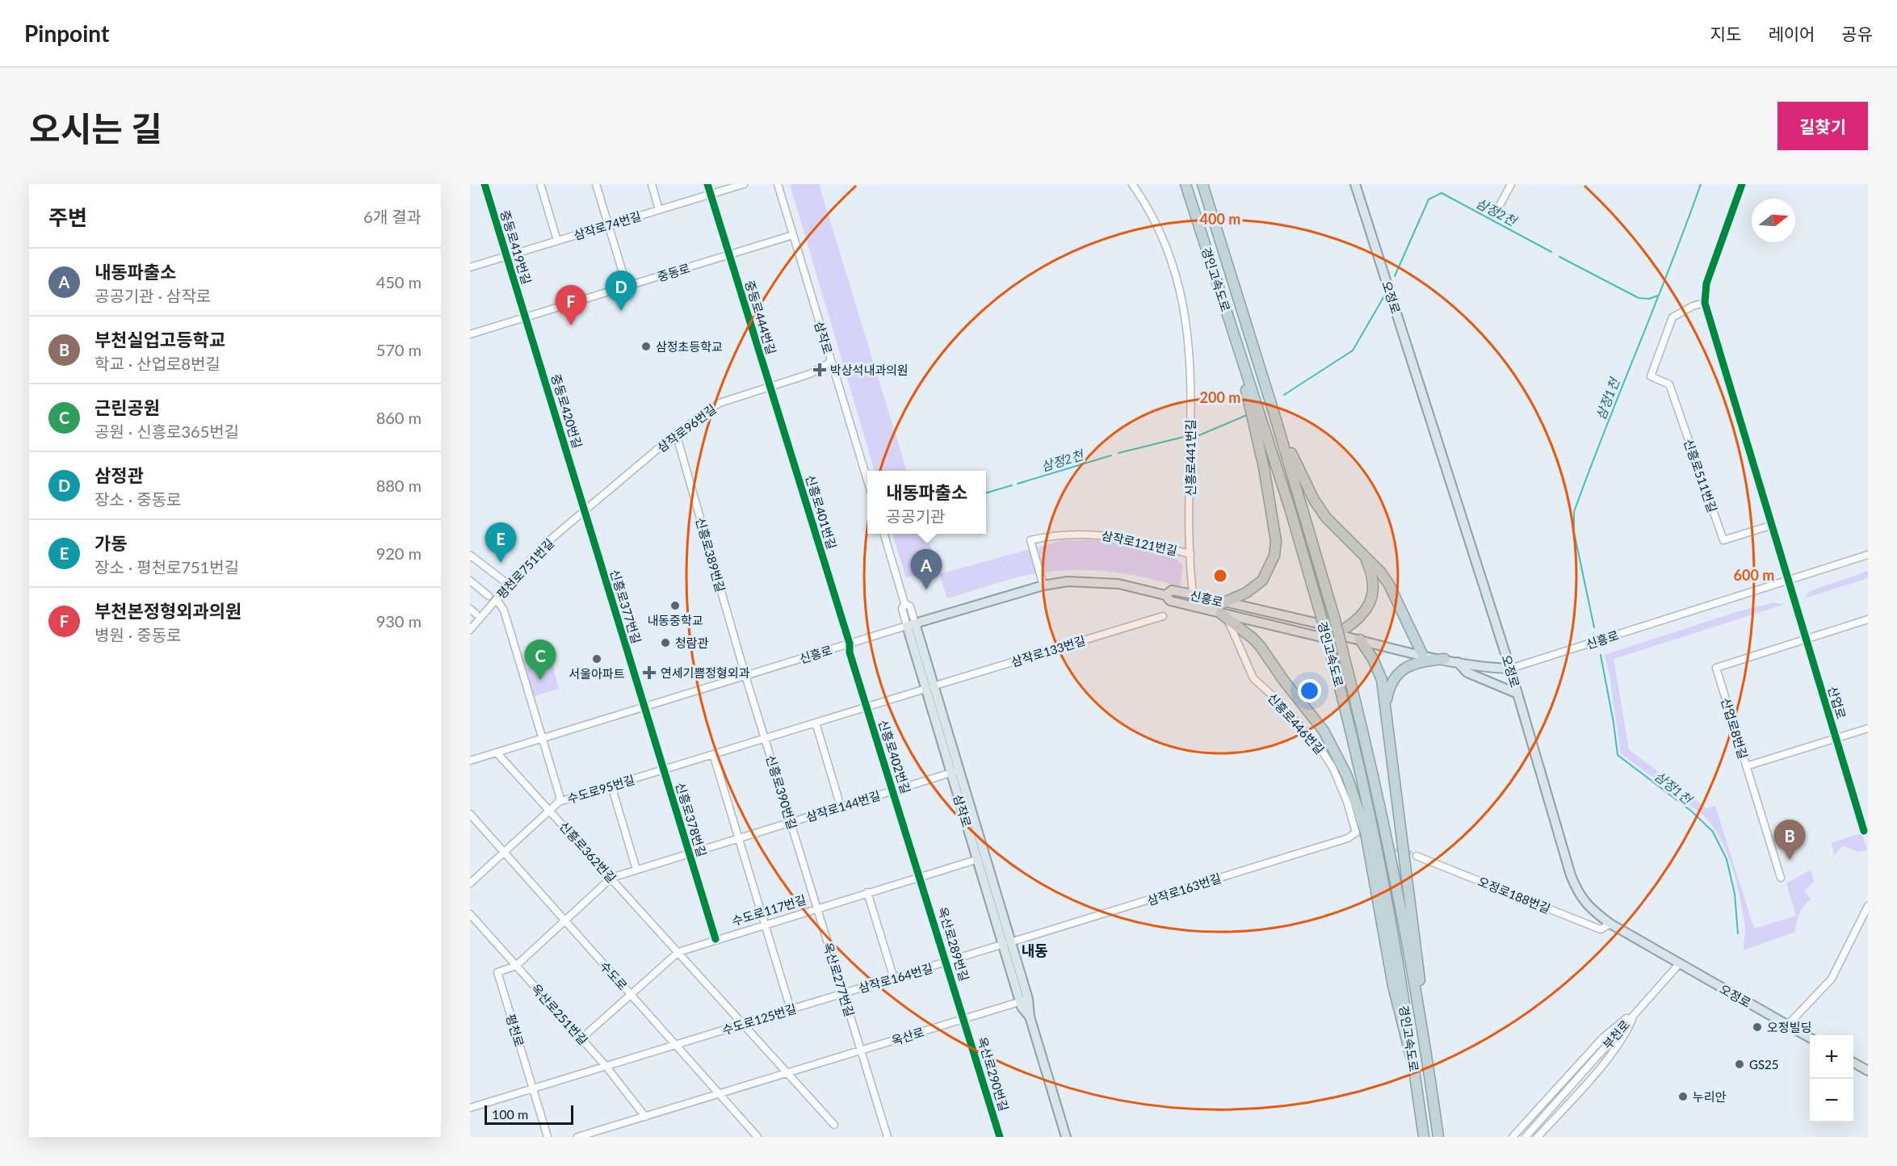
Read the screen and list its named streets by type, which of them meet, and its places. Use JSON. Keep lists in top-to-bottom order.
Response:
{
  "streets": {
    "highway": ["경인고속도로"],
    "main road": ["오정로", "삼작로", "신흥로"],
    "street": [
      "삼작로74번길",
      "중동로419번길",
      "중동로",
      "중동로444번길",
      "중동로420번길",
      "삼작로96번길",
      "신흥로441번길",
      "신흥로511번길",
      "신흥로401번길",
      "삼작로121번길",
      "신흥로389번길",
      "평천로751번길",
      "신흥로377번길",
      "삼작로133번길",
      "산업로",
      "신흥로446번길",
      "산업로8번길",
      "신흥로402번길",
      "수도로95번길",
      "신흥로390번길",
      "삼작로144번길",
      "신흥로378번길",
      "신흥로362번길",
      "삼작로163번길",
      "오정로188번길",
      "수도로117번길",
      "옥산로289번길",
      "수도로",
      "삼작로164번길",
      "옥산로277번길",
      "옥산로251번길",
      "수도로125번길",
      "평천로",
      "부천로",
      "옥산로",
      "옥산로290번길"
    ]
  },
  "crossings": [
    ["삼작로74번길", "중동로419번길"],
    ["삼작로74번길", "중동로444번길"],
    ["중동로419번길", "중동로"],
    ["중동로419번길", "중동로420번길"],
    ["중동로", "중동로444번길"],
    ["중동로", "삼작로"],
    ["중동로", "중동로420번길"],
    ["오정로", "신흥로"],
    ["오정로", "오정로188번길"],
    ["오정로", "부천로"],
    ["중동로444번길", "삼작로96번길"],
    ["중동로444번길", "신흥로401번길"],
    ["삼작로", "삼작로96번길"],
    ["삼작로", "신흥로"],
    ["삼작로", "삼작로133번길"],
    ["삼작로", "삼작로144번길"],
    ["삼작로", "삼작로163번길"],
    ["삼작로", "수도로117번길"],
    ["삼작로", "삼작로164번길"],
    ["삼작로", "옥산로"],
    ["중동로420번길", "삼작로96번길"],
    ["중동로420번길", "평천로751번길"],
    ["중동로420번길", "신흥로377번길"],
    ["삼작로96번길", "신흥로401번길"],
    ["삼작로96번길", "신흥로389번길"],
    ["삼작로96번길", "평천로751번길"],
    ["삼작로96번길", "신흥로377번길"],
    ["신흥로441번길", "삼작로121번길"],
    ["신흥로441번길", "신흥로"],
    ["신흥로511번길", "산업로"],
    ["신흥로401번길", "신흥로"],
    ["신흥로401번길", "신흥로402번길"],
    ["삼작로121번길", "신흥로"],
    ["신흥로389번길", "신흥로"],
    ["신흥로389번길", "신흥로390번길"],
    ["평천로751번길", "신흥로377번길"],
    ["신흥로", "신흥로377번길"],
    ["신흥로", "산업로"],
    ["신흥로", "신흥로446번길"],
    ["신흥로", "신흥로402번길"],
    ["신흥로", "신흥로390번길"],
    ["신흥로", "신흥로378번길"],
    ["신흥로", "신흥로362번길"],
    ["신흥로377번길", "신흥로378번길"],
    ["삼작로133번길", "신흥로402번길"],
    ["삼작로133번길", "수도로95번길"],
    ["산업로", "산업로8번길"],
    ["신흥로446번길", "삼작로163번길"],
    ["신흥로402번길", "수도로95번길"],
    ["신흥로402번길", "삼작로144번길"],
    ["신흥로402번길", "수도로117번길"],
    ["신흥로402번길", "옥산로289번길"],
    ["수도로95번길", "신흥로390번길"],
    ["수도로95번길", "신흥로378번길"],
    ["수도로95번길", "신흥로362번길"],
    ["수도로95번길", "수도로"],
    ["신흥로390번길", "삼작로144번길"],
    ["신흥로390번길", "수도로117번길"],
    ["신흥로390번길", "옥산로277번길"],
    ["삼작로144번길", "신흥로378번길"],
    ["삼작로144번길", "신흥로362번길"],
    ["신흥로378번길", "수도로117번길"],
    ["신흥로362번길", "수도로117번길"],
    ["신흥로362번길", "수도로125번길"],
    ["신흥로362번길", "옥산로"],
    ["삼작로163번길", "삼작로164번길"],
    ["수도로117번길", "옥산로289번길"],
    ["수도로117번길", "수도로"],
    ["수도로117번길", "옥산로277번길"],
    ["수도로117번길", "옥산로251번길"],
    ["수도로117번길", "수도로125번길"],
    ["옥산로289번길", "삼작로164번길"],
    ["옥산로289번길", "옥산로"],
    ["옥산로289번길", "옥산로290번길"],
    ["수도로", "수도로125번길"],
    ["수도로", "옥산로"],
    ["삼작로164번길", "옥산로277번길"],
    ["삼작로164번길", "수도로125번길"],
    ["옥산로277번길", "수도로125번길"],
    ["옥산로277번길", "옥산로"],
    ["옥산로251번길", "수도로125번길"],
    ["옥산로251번길", "평천로"],
    ["옥산로251번길", "옥산로"],
    ["옥산로", "옥산로290번길"]
  ],
  "districts": ["내동"],
  "water": ["삼정2천", "삼정1천"],
  "places": {
    "other": [
      "삼정초등학교",
      "내동중학교",
      "청람관",
      "서울아파트",
      "오정빌딩",
      "GS25",
      "누리안"
    ],
    "health": ["박상석내과의원", "연세기쁨정형외과"]
  },
  "scale_bar": "100 m",
  "north": "right",
  "page": {
    "header": "Pinpoint",
    "nav": ["지도", "레이어", "공유"],
    "title": "오시는 길",
    "buttons": "길찾기",
    "heading": ["주변", "6개 결과"],
    "list": [
      {
        "mark": "A",
        "name": "내동파출소",
        "note": "공공기관 · 삼작로",
        "value": "450 m"
      },
      {
        "mark": "B",
        "name": "부천실업고등학교",
        "note": "학교 · 산업로8번길",
        "value": "570 m"
      },
      {
        "mark": "C",
        "name": "근린공원",
        "note": "공원 · 신흥로365번길",
        "value": "860 m"
      },
      {
        "mark": "D",
        "name": "삼정관",
        "note": "장소 · 중동로",
        "value": "880 m"
      },
      {
        "mark": "E",
        "name": "가동",
        "note": "장소 · 평천로751번길",
        "value": "920 m"
      },
      {
        "mark": "F",
        "name": "부천본정형외과의원",
        "note": "병원 · 중동로",
        "value": "930 m"
      }
    ],
    "pins": [
      "D",
      "F",
      "E",
      "A",
      "C",
      "B"
    ],
    "popup": ["내동파출소", "공공기관"],
    "map_buttons": ["+", "−"],
    "scale": "100 m"
  },
  "rings": ["400 m", "200 m", "600 m"]
}
